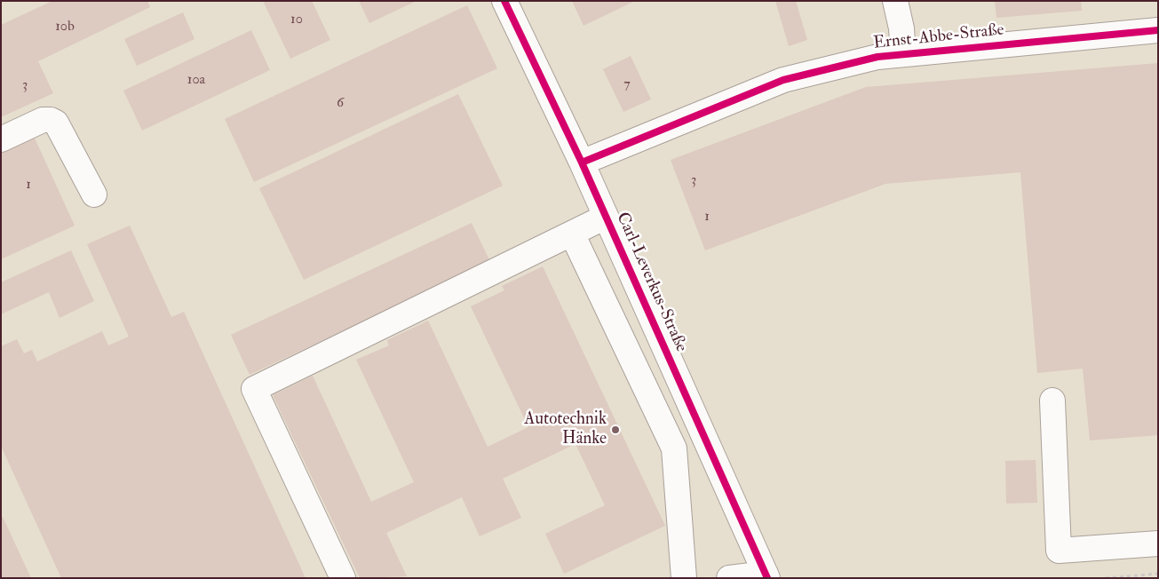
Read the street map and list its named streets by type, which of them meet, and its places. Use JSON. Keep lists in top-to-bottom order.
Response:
{
  "streets": {
    "street": ["Ernst-Abbe-Straße", "Carl-Leverkus-Straße"]
  },
  "crossings": [
    ["Ernst-Abbe-Straße", "Carl-Leverkus-Straße"]
  ],
  "places": ["Autotechnik Hänke"],
  "house_numbers": [
    "10",
    "10b",
    "10a",
    "7",
    "3",
    "6",
    "3",
    "1",
    "1"
  ]
}
